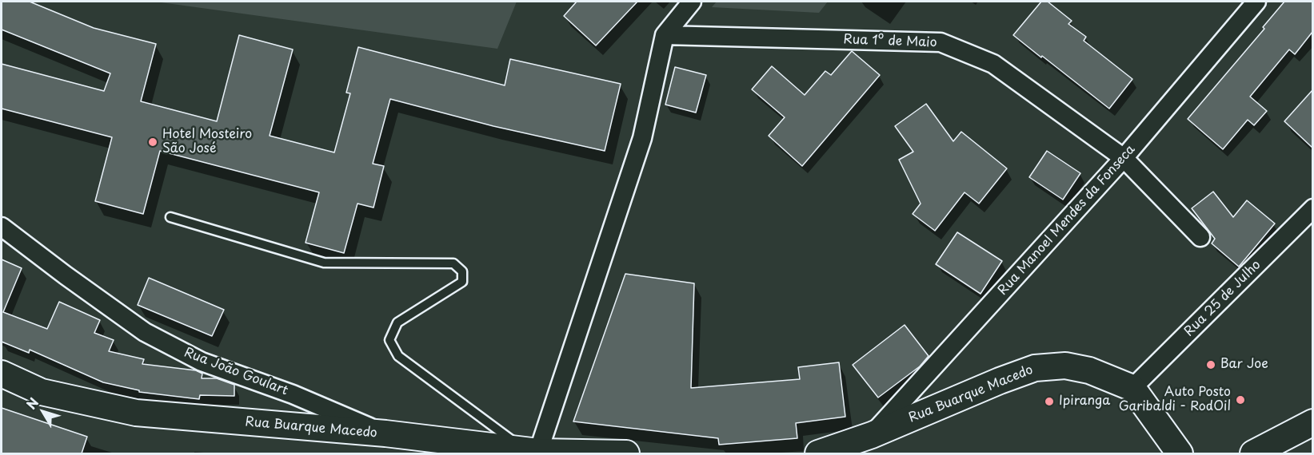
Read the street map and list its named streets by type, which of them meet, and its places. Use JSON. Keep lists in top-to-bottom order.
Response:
{
  "streets": {
    "main road": ["Rua Buarque Macedo"],
    "street": [
      "Rua 1º de Maio",
      "Rua Manoel Mendes da Fonseca",
      "Rua 25 de Julho",
      "Rua João Goulart"
    ]
  },
  "crossings": [
    ["Rua 1º de Maio", "Rua Manoel Mendes da Fonseca"],
    ["Rua Manoel Mendes da Fonseca", "Rua Buarque Macedo"],
    ["Rua 25 de Julho", "Rua Buarque Macedo"],
    ["Rua João Goulart", "Rua Buarque Macedo"]
  ],
  "places": [
    "Hotel Mosteiro São José",
    "Bar Joe",
    "Auto Posto Garibaldi - RodOil",
    "Ipiranga"
  ],
  "north": "top left"
}
